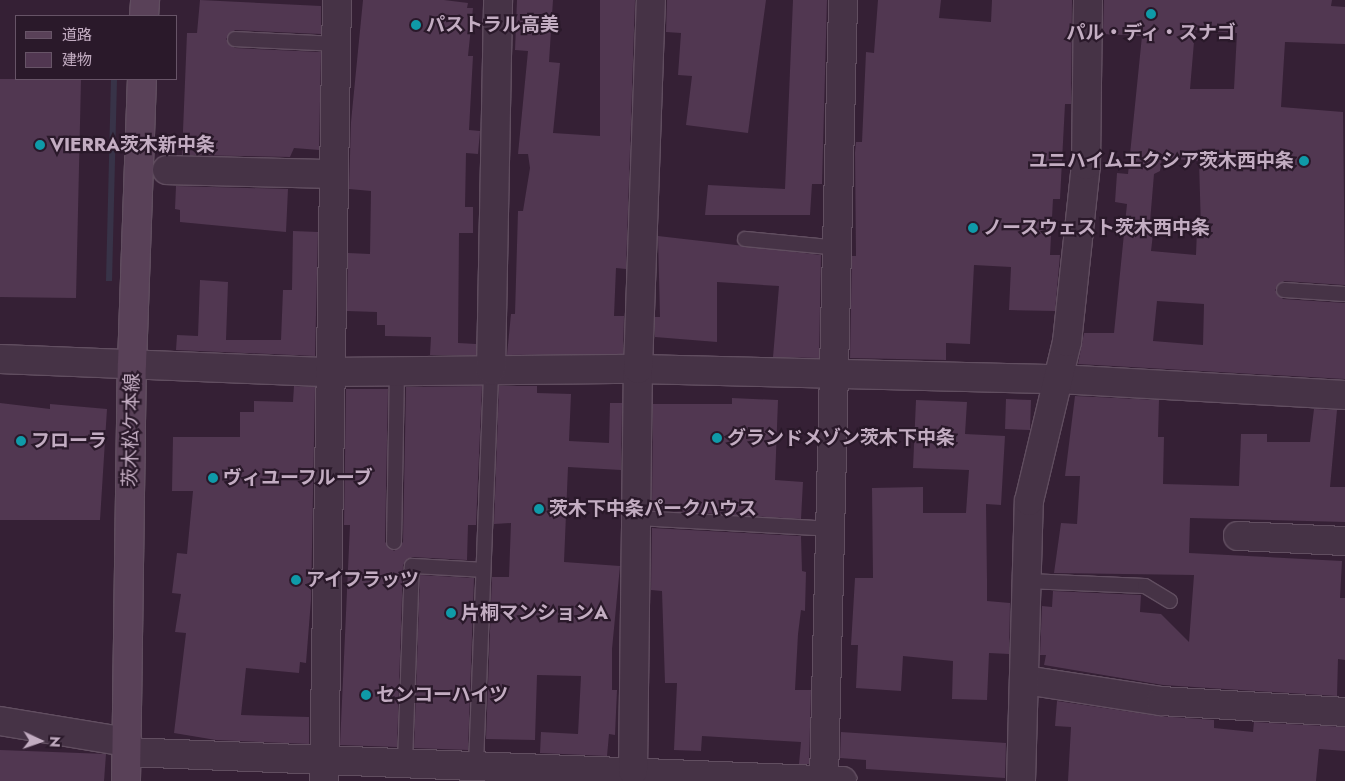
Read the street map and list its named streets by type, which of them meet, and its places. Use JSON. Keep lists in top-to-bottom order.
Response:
{
  "streets": {
    "street": ["茨木松ケ本線"]
  },
  "places": [
    "パル・ディ・スナゴ",
    "パストラル高美",
    "VIERRA茨木新中条",
    "ユニハイムエクシア茨木西中条",
    "ノースウェスト茨木西中条",
    "グランドメゾン茨木下中条",
    "フローラ",
    "ヴィユーフルーブ",
    "茨木下中条パークハウス",
    "アイフラッツ",
    "片桐マンションA",
    "センコーハイツ"
  ],
  "legend": ["道路", "建物"],
  "north": "right"
}
